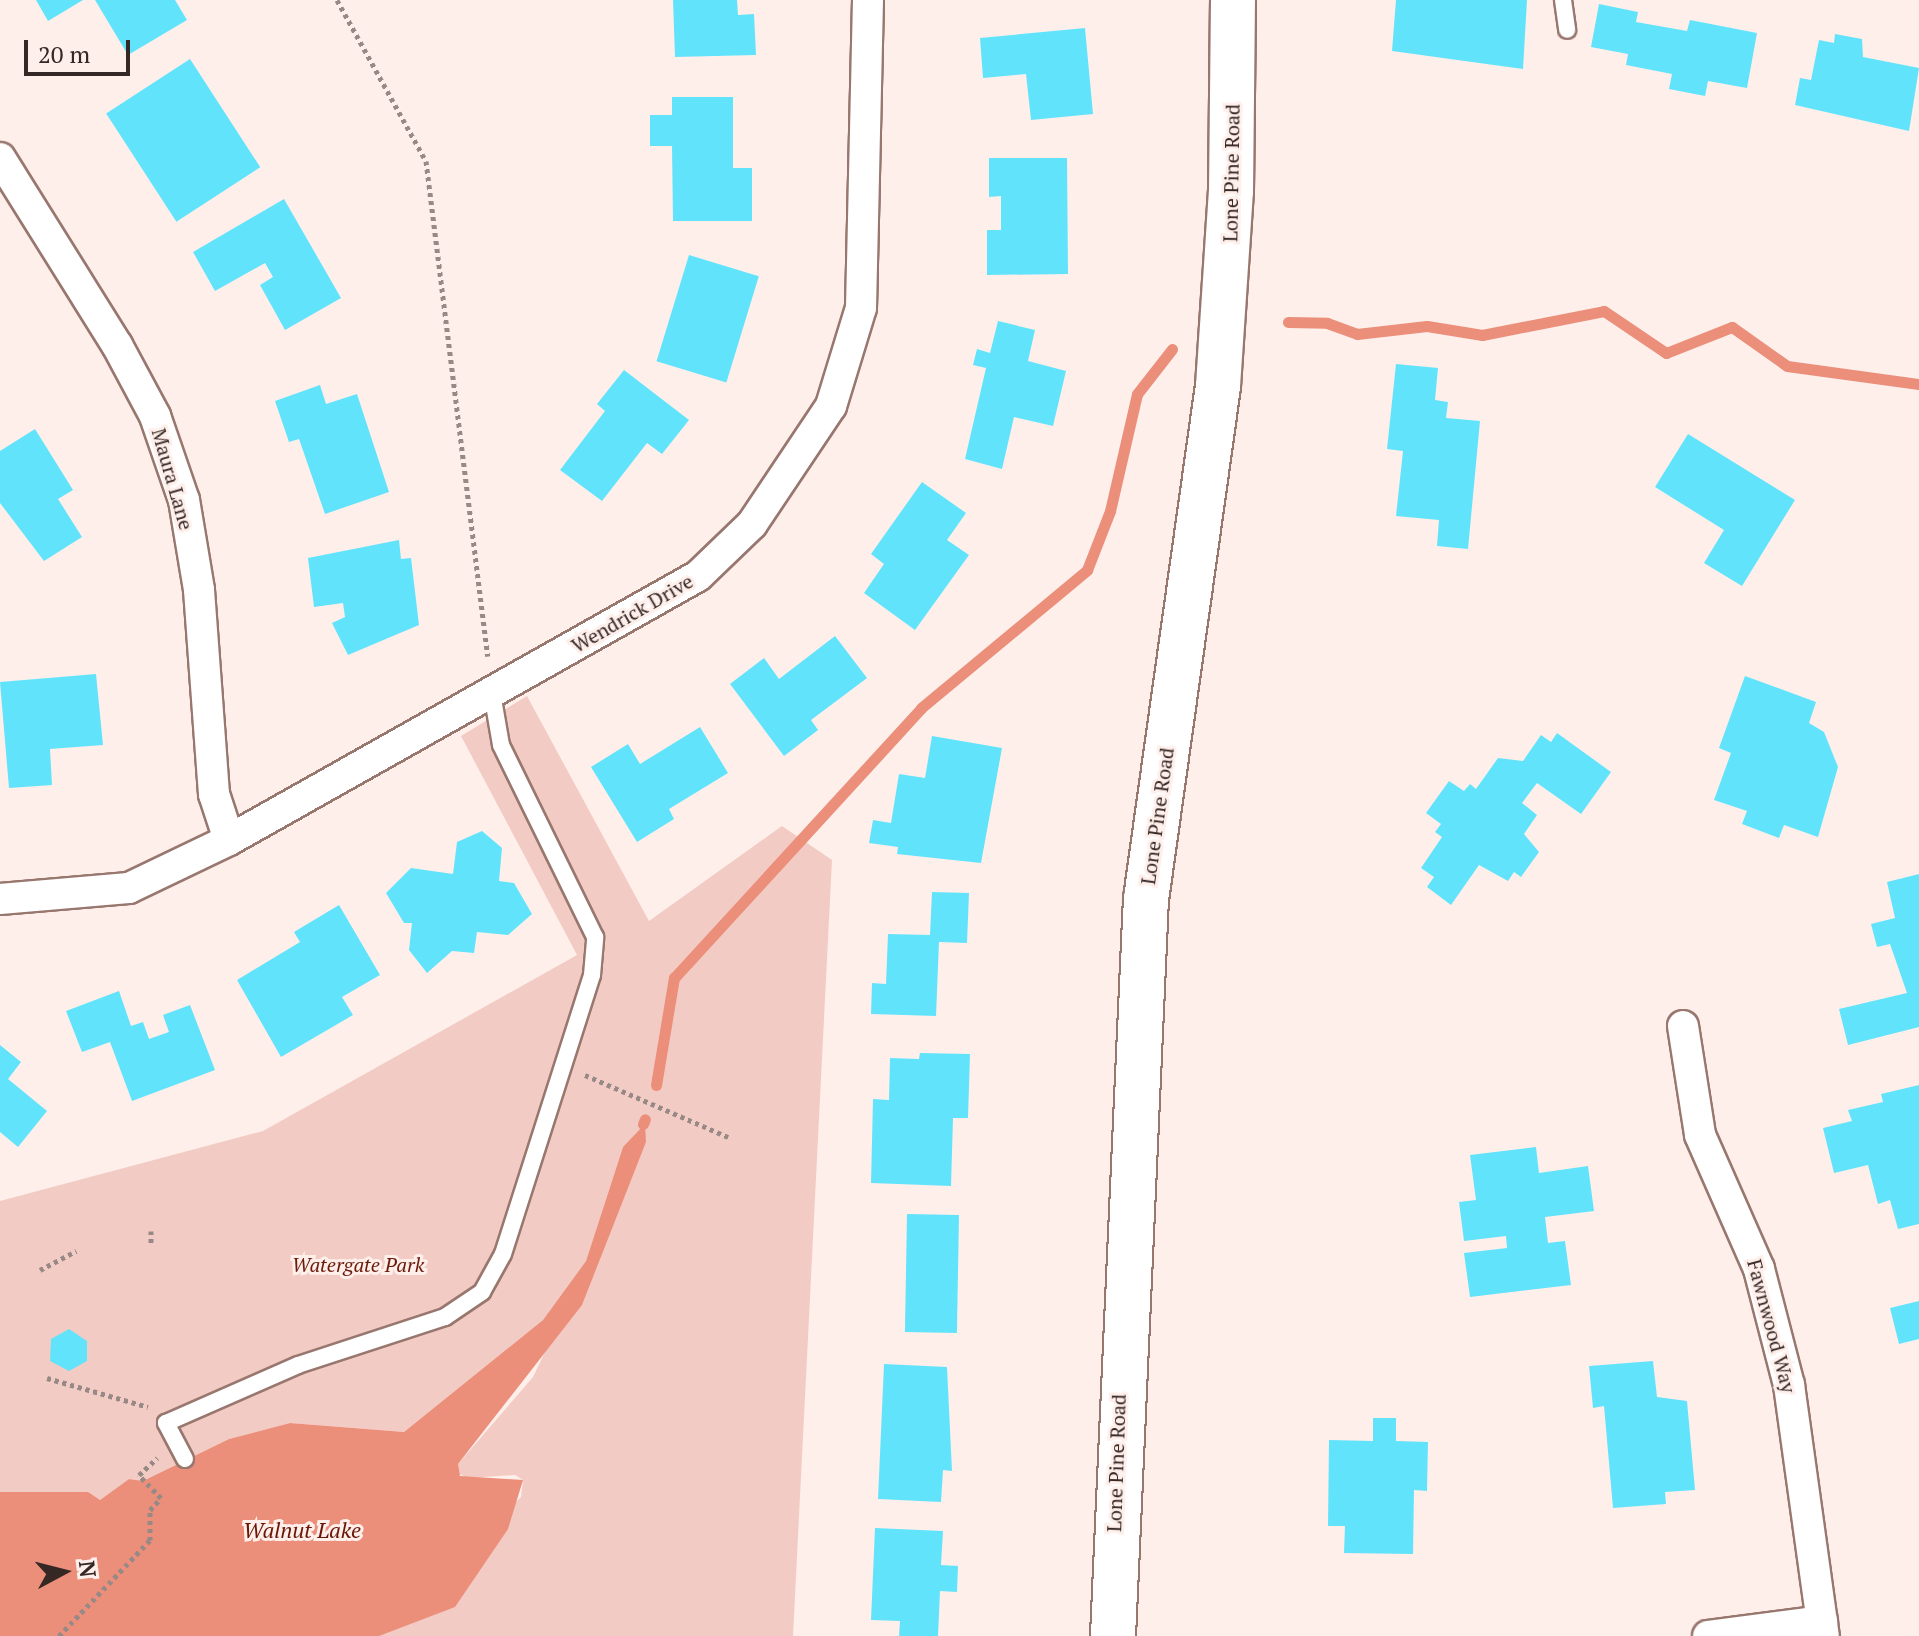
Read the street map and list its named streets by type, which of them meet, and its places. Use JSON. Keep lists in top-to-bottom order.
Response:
{
  "streets": {
    "street": [
      "Lone Pine Road",
      "Maura Lane",
      "Wendrick Drive",
      "Fawnwood Way"
    ]
  },
  "crossings": [
    ["Maura Lane", "Wendrick Drive"]
  ],
  "water": ["Walnut Lake"],
  "parks": ["Watergate Park"],
  "scale_bar": "20 m",
  "north": "right"
}
